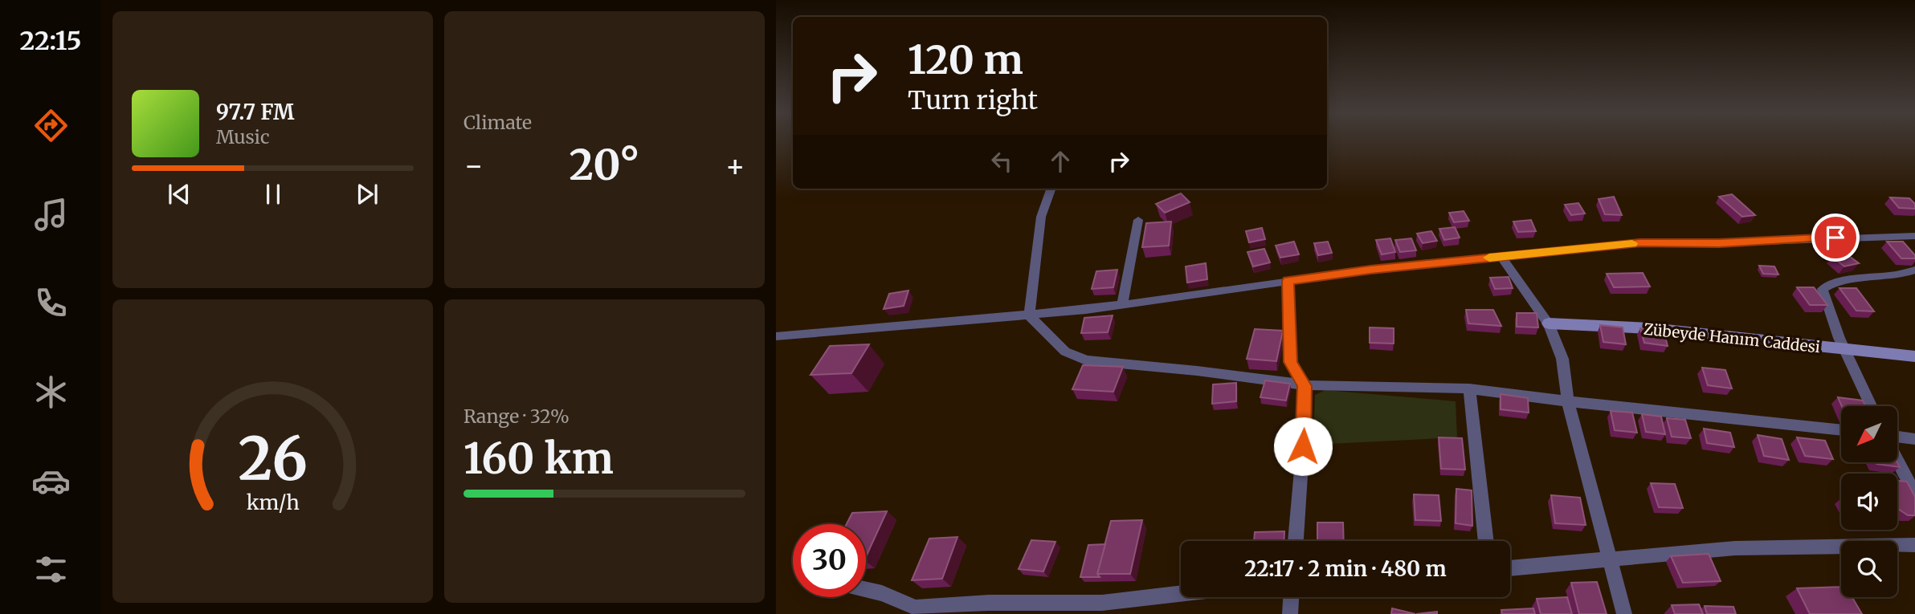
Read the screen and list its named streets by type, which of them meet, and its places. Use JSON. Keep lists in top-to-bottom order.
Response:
{
  "streets": {
    "street": ["Zübeyde Hanım Caddesi"]
  },
  "north": "bottom left",
  "page": {
    "tabs": "22:15",
    "tile": [
      "Climate",
      ["Range · 32%", "160 km"]
    ],
    "turn": ["120 m", "Turn right"],
    "song": ["97.7 FM", "Music"],
    "heat": ["−", "20°", "+"],
    "limit": "30",
    "trip": "22:17 · 2 min · 480 m",
    "gauge": ["26", "km/h"]
  }
}
